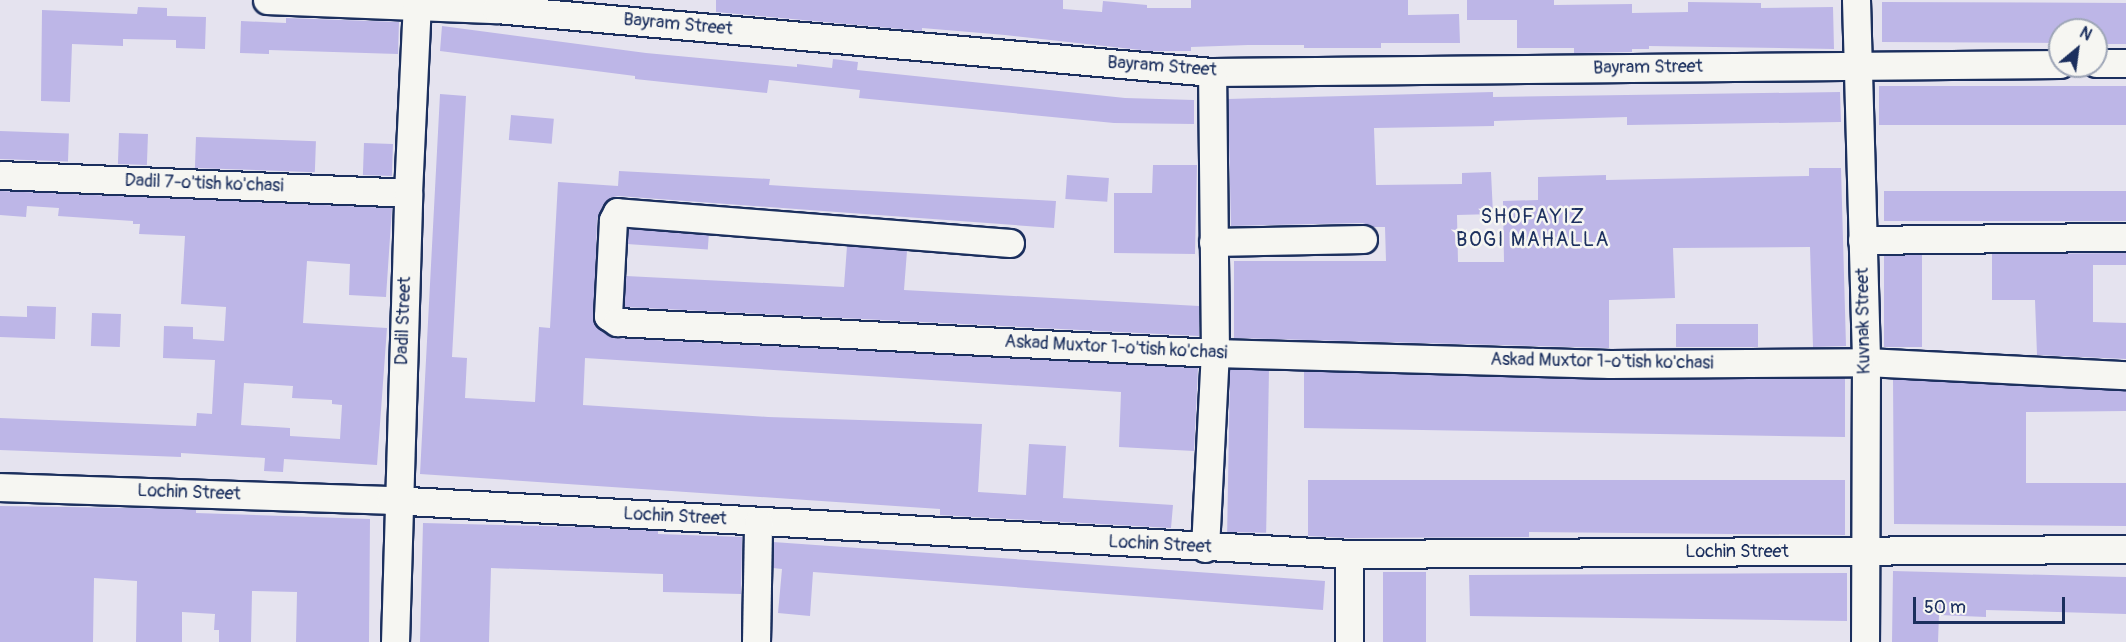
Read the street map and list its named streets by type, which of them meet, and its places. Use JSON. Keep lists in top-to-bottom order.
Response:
{
  "streets": {
    "street": [
      "Bayram Street",
      "Dadil 7-o'tish ko'chasi",
      "Dadil Street",
      "Kuvnаk Street",
      "Askad Muxtor 1-o'tish ko'chasi",
      "Lochin Street"
    ]
  },
  "crossings": [
    ["Bayram Street", "Dadil Street"],
    ["Bayram Street", "Kuvnаk Street"],
    ["Dadil 7-o'tish ko'chasi", "Dadil Street"],
    ["Dadil Street", "Lochin Street"],
    ["Kuvnаk Street", "Askad Muxtor 1-o'tish ko'chasi"],
    ["Kuvnаk Street", "Lochin Street"]
  ],
  "districts": ["SHOFAYIZ BOGI MAHALLA"],
  "scale_bar": "50 m",
  "north": "top right"
}
